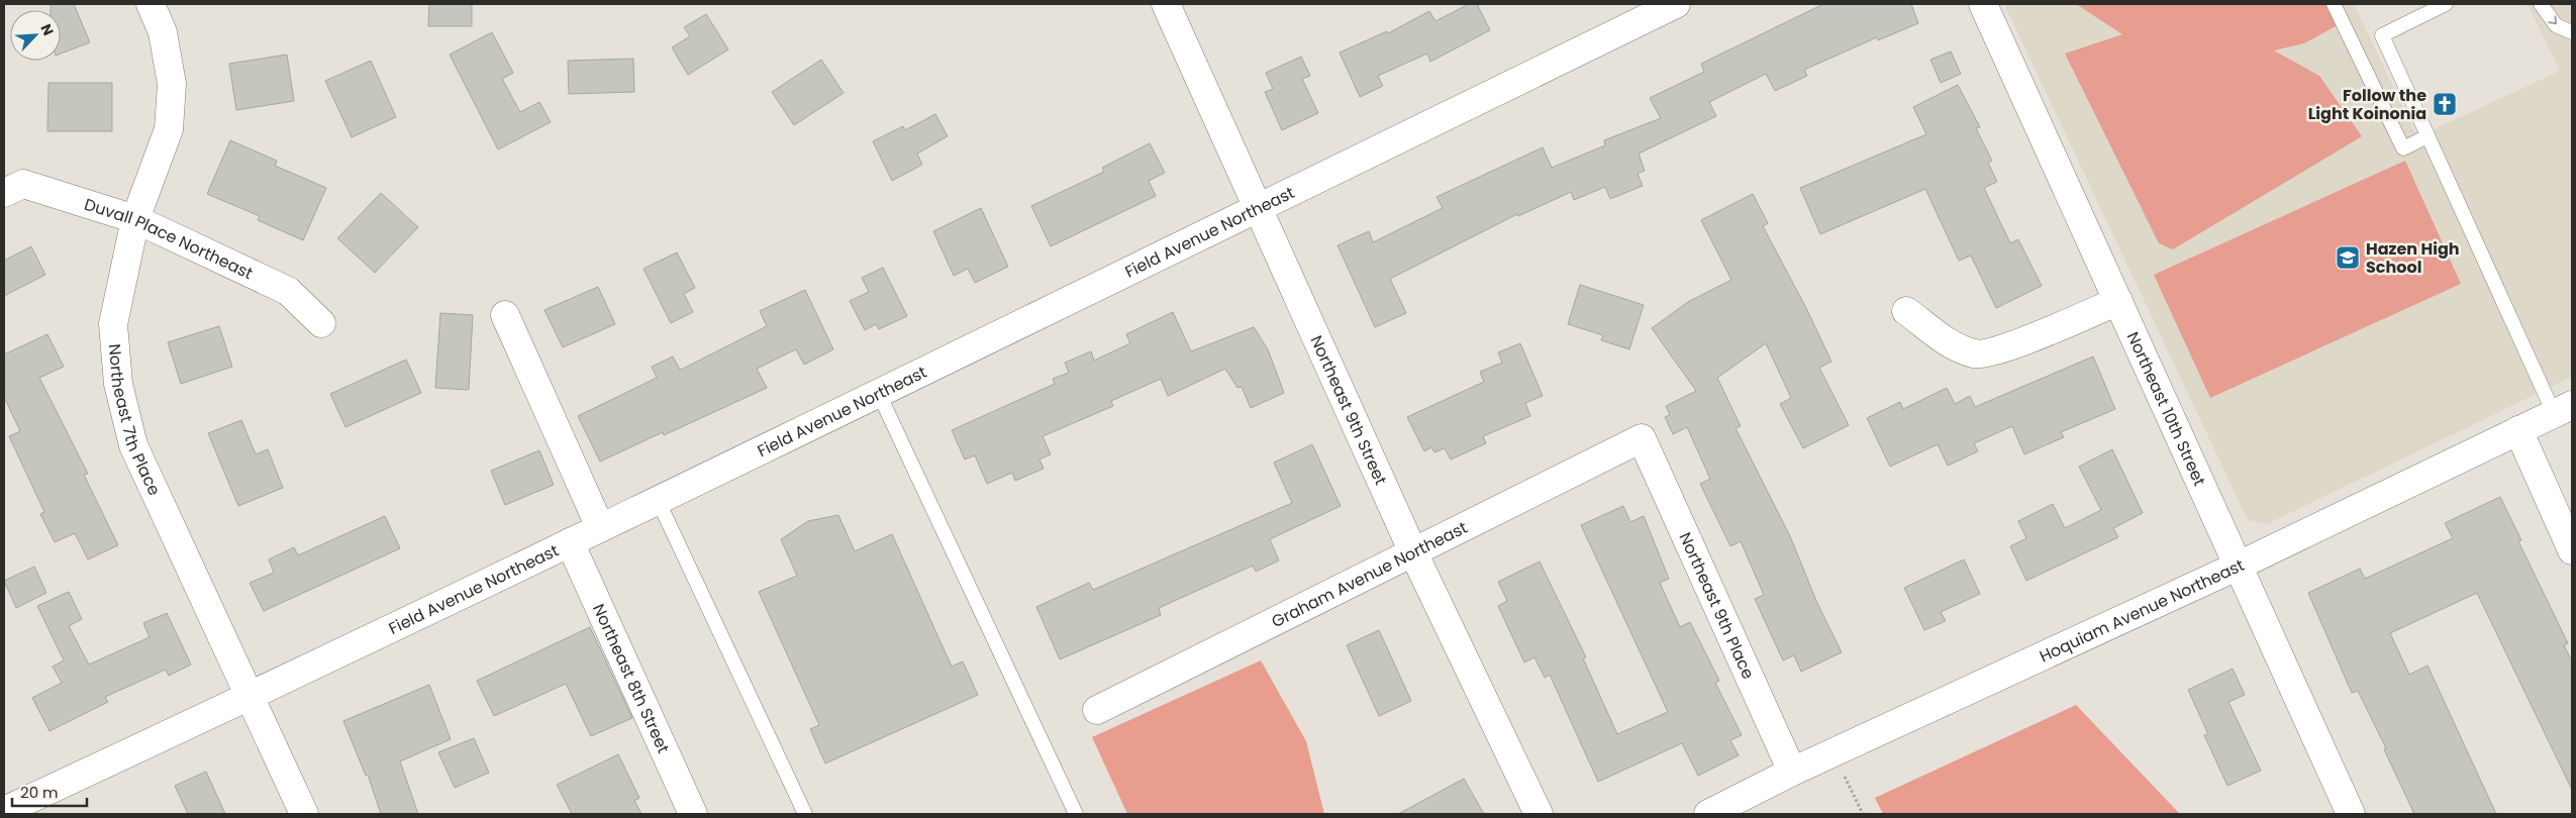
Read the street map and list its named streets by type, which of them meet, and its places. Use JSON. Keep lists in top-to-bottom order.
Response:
{
  "streets": {
    "street": [
      "Field Avenue Northeast",
      "Duvall Place Northeast",
      "Northeast 10th Street",
      "Northeast 9th Street",
      "Northeast 7th Place",
      "Graham Avenue Northeast",
      "Northeast 9th Place",
      "Hoquiam Avenue Northeast",
      "Northeast 8th Street"
    ]
  },
  "crossings": [
    ["Field Avenue Northeast", "Northeast 9th Street"],
    ["Field Avenue Northeast", "Northeast 7th Place"],
    ["Field Avenue Northeast", "Northeast 8th Street"],
    ["Duvall Place Northeast", "Northeast 7th Place"],
    ["Northeast 10th Street", "Hoquiam Avenue Northeast"],
    ["Northeast 9th Street", "Graham Avenue Northeast"],
    ["Graham Avenue Northeast", "Northeast 9th Place"],
    ["Northeast 9th Place", "Hoquiam Avenue Northeast"]
  ],
  "places": {
    "church": ["Follow the Light Koinonia"],
    "school or university": ["Hazen High School"]
  },
  "scale_bar": "20 m",
  "north": "top right"
}
